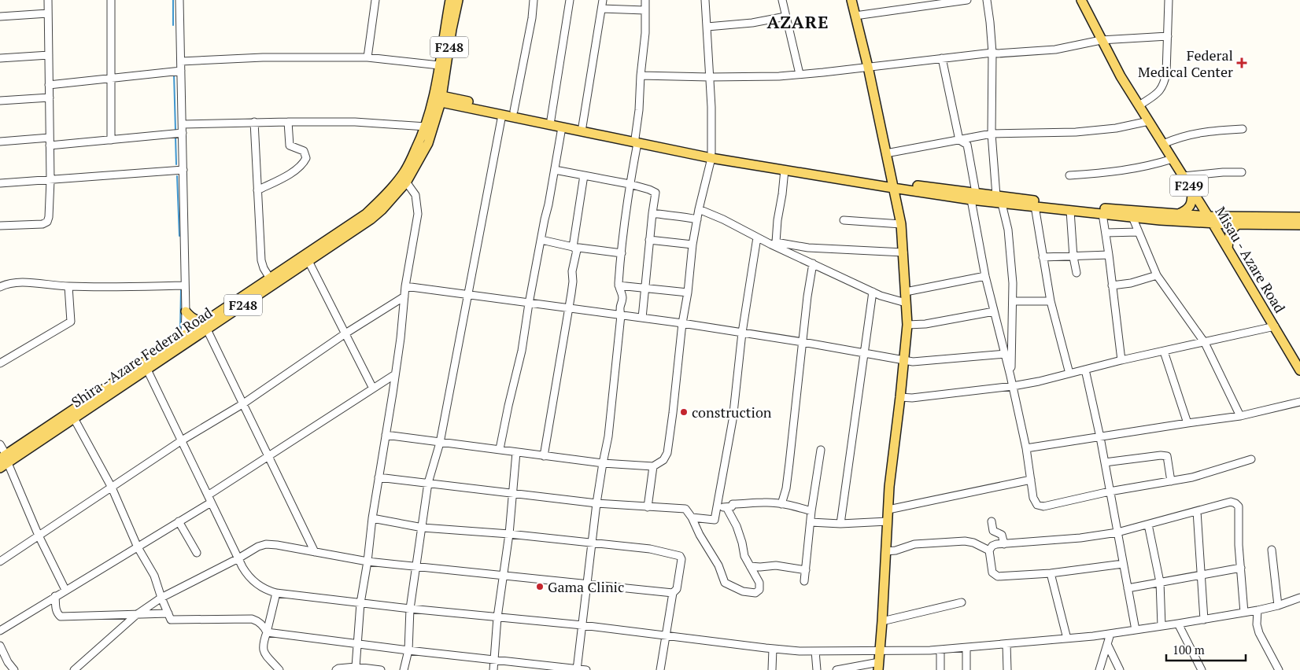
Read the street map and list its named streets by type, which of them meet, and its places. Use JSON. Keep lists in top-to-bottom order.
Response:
{
  "streets": {
    "main road": [
      "F248",
      "F249",
      "Misau - Azare Road",
      "Shira - Azare Federal Road"
    ]
  },
  "districts": ["AZARE"],
  "places": {
    "health": ["Federal Medical Center"],
    "other": ["construction", "Gama Clinic"]
  },
  "scale_bar": "100 m"
}
